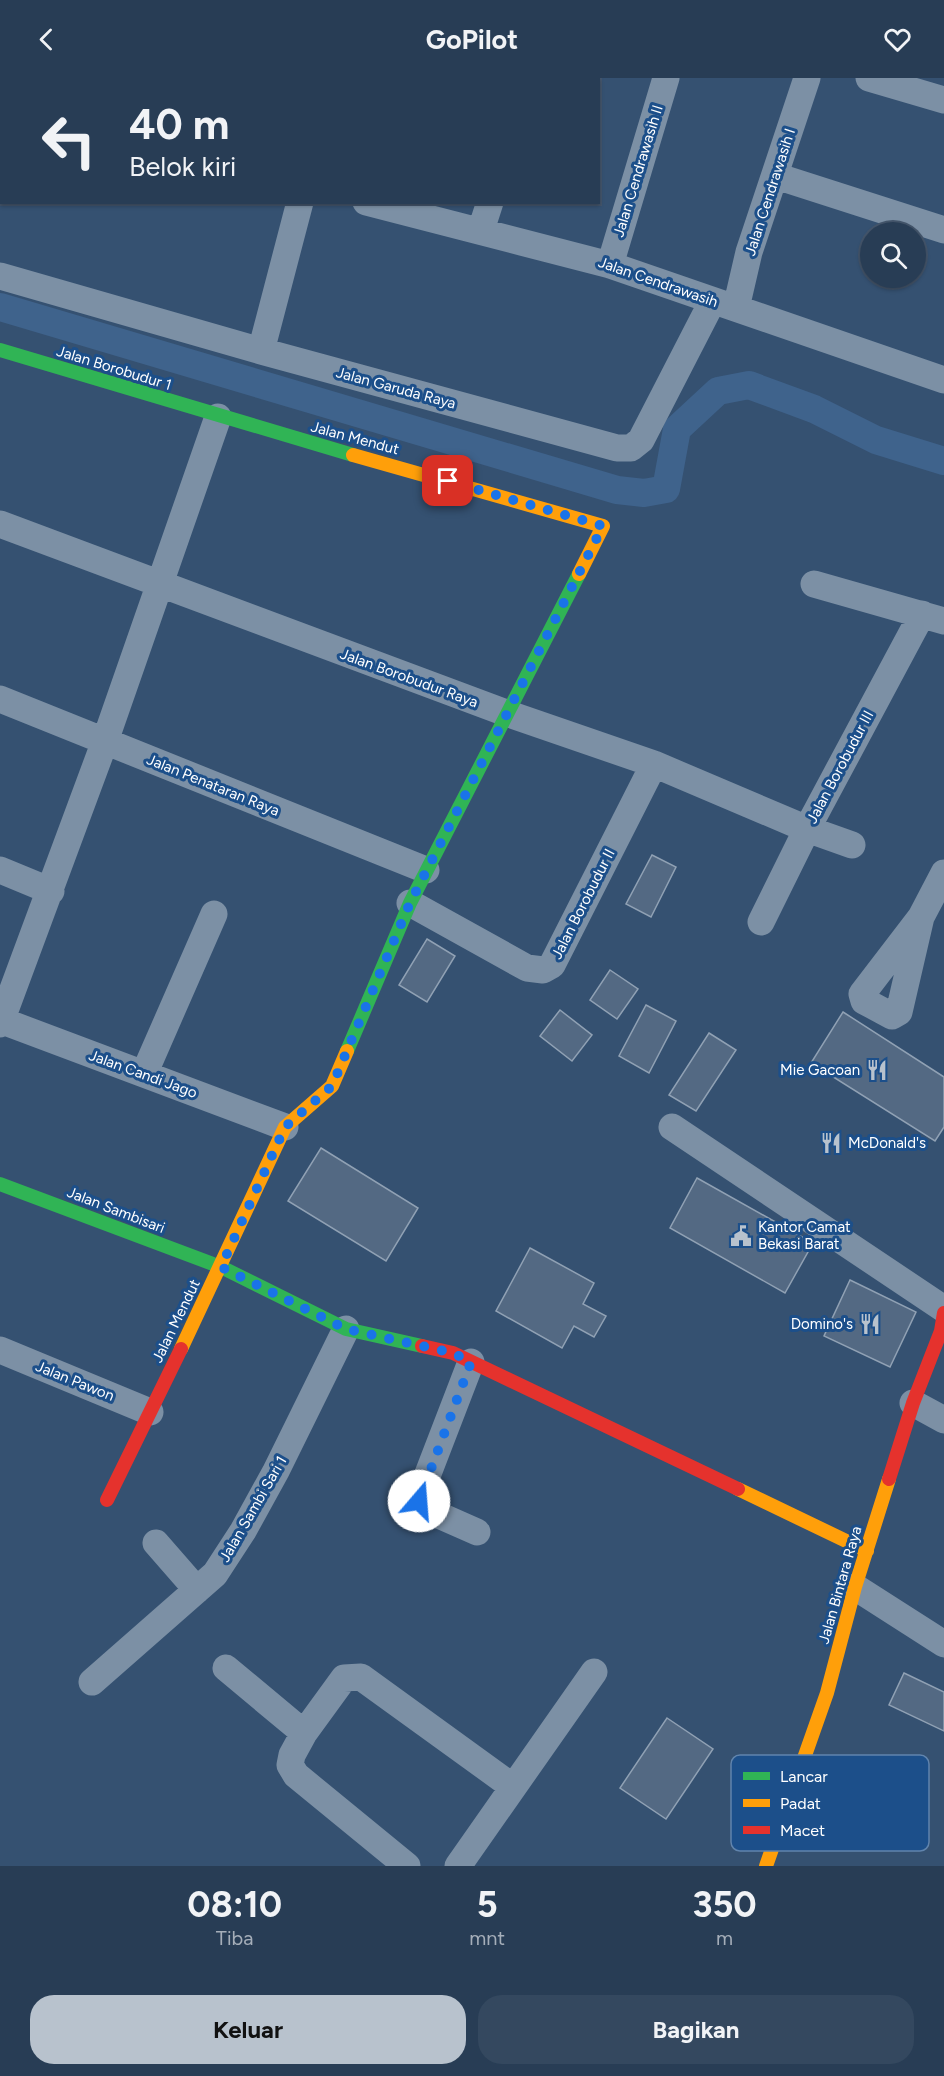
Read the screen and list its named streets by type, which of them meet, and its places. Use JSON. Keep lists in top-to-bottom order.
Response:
{
  "streets": {
    "street": [
      "Jalan Cendrawasih II",
      "Jalan Cendrawasih I",
      "Jalan Cendrawasih",
      "Jalan Borobudur 1",
      "Jalan Garuda Raya",
      "Jalan Mendut",
      "Jalan Borobudur Raya",
      "Jalan Borobudur III",
      "Jalan Penataran Raya",
      "Jalan Borobudur II",
      "Jalan Candi Jago",
      "Jalan Sambisari",
      "Jalan Pawon",
      "Jalan Sambi Sari 1",
      "Jalan Bintara Raya"
    ]
  },
  "crossings": [
    ["Jalan Cendrawasih II", "Jalan Cendrawasih"],
    ["Jalan Cendrawasih I", "Jalan Cendrawasih"],
    ["Jalan Cendrawasih I", "Jalan Garuda Raya"],
    ["Jalan Cendrawasih", "Jalan Garuda Raya"],
    ["Jalan Borobudur 1", "Jalan Mendut"],
    ["Jalan Mendut", "Jalan Borobudur Raya"],
    ["Jalan Mendut", "Jalan Penataran Raya"],
    ["Jalan Mendut", "Jalan Borobudur II"],
    ["Jalan Mendut", "Jalan Candi Jago"],
    ["Jalan Mendut", "Jalan Sambisari"],
    ["Jalan Mendut", "Jalan Pawon"],
    ["Jalan Borobudur Raya", "Jalan Borobudur III"],
    ["Jalan Borobudur Raya", "Jalan Borobudur II"],
    ["Jalan Sambisari", "Jalan Sambi Sari 1"],
    ["Jalan Sambisari", "Jalan Bintara Raya"]
  ],
  "places": {
    "restaurant": ["Mie Gacoan", "McDonald's", "Domino's"],
    "public building": ["Kantor Camat Bekasi Barat"]
  },
  "legend": ["Lancar", "Padat", "Macet"],
  "page": {
    "header": "GoPilot",
    "turn": ["40 m", "Belok kiri"],
    "eta": [
      "08:10",
      "Tiba",
      "5",
      "mnt",
      "350",
      "m"
    ],
    "buttons": ["Keluar", "Bagikan"]
  }
}
